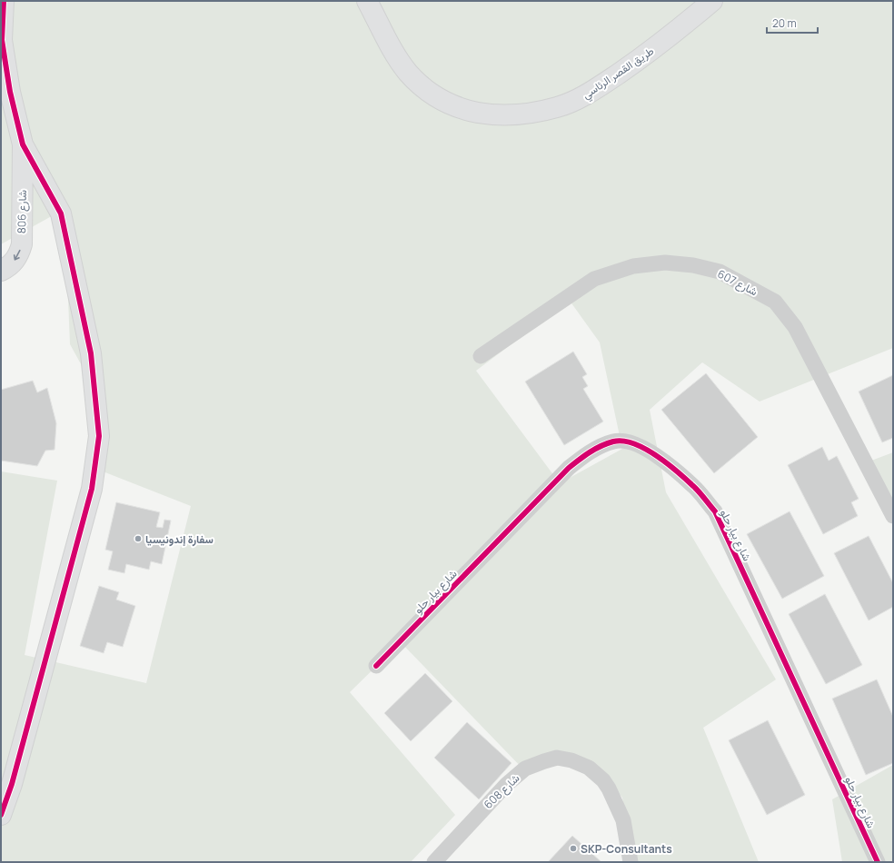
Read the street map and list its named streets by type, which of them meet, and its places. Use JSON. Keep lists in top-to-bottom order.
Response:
{
  "streets": {
    "street": [
      "طريق القصر الرئاسي",
      "شارع 806",
      "شارع 607",
      "شارع بيار حلو",
      "شارع 608"
    ]
  },
  "places": ["سفارة إندونيسيا", "SKP-Consultants"],
  "scale_bar": "20 m"
}
